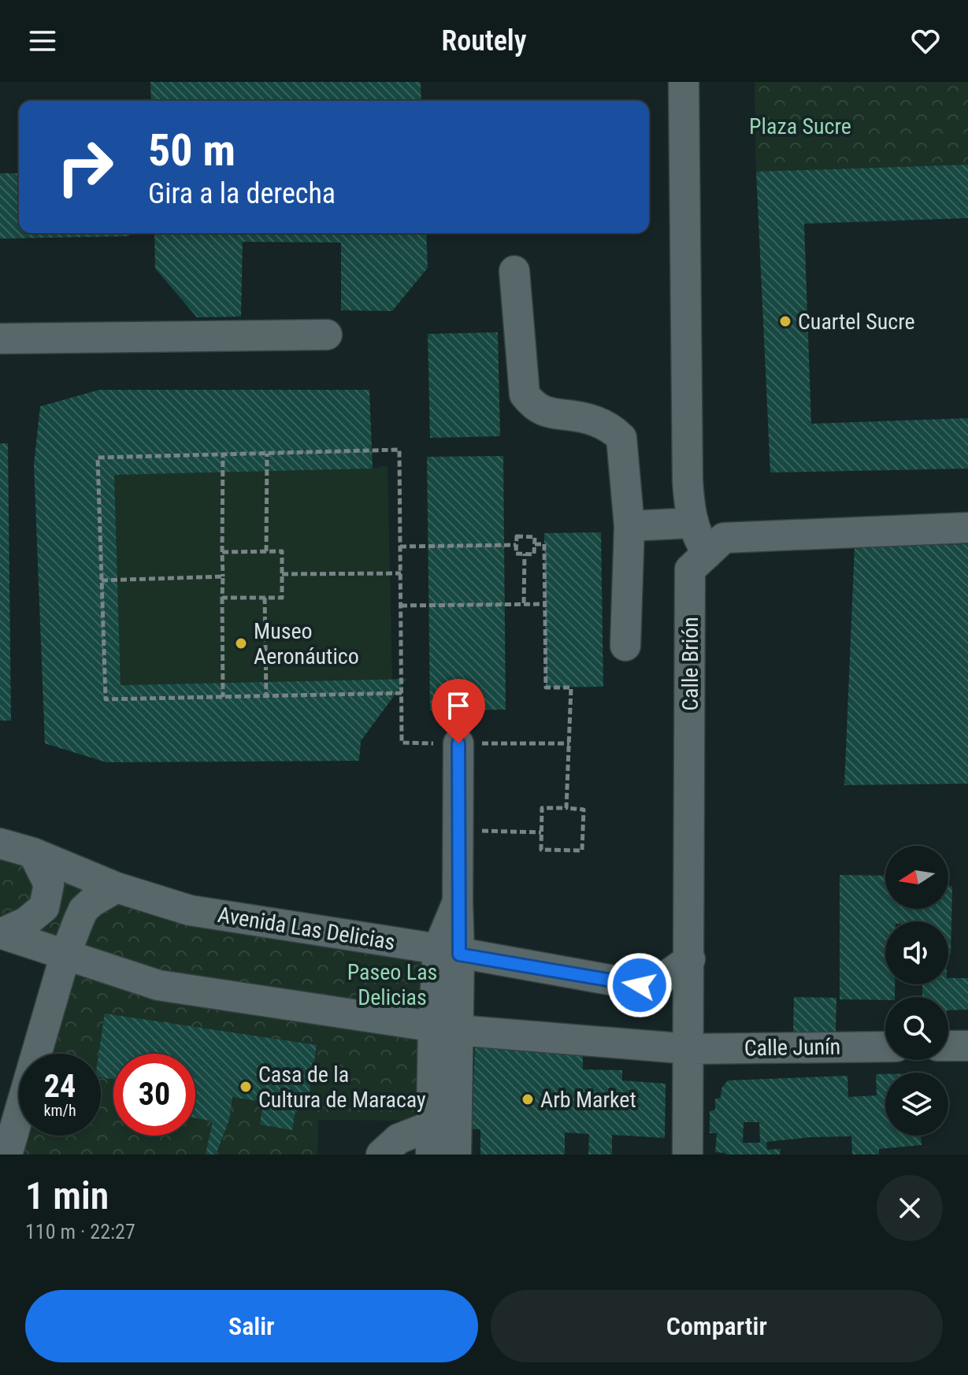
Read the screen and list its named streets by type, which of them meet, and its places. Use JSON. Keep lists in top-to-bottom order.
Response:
{
  "streets": {
    "street": ["Calle Brión", "Avenida Las Delicias", "Calle Junín"]
  },
  "crossings": [
    ["Calle Brión", "Avenida Las Delicias"],
    ["Calle Brión", "Calle Junín"]
  ],
  "parks": ["Plaza Sucre", "Paseo Las Delicias"],
  "places": [
    "Cuartel Sucre",
    "Museo Aeronáutico",
    "Casa de la Cultura de Maracay",
    "Arb Market"
  ],
  "north": "left",
  "page": {
    "header": "Routely",
    "turn": ["50 m", "Gira a la derecha"],
    "speed": "24 km/h",
    "limit": "30",
    "heading": ["1 min", "110 m · 22:27"],
    "buttons": ["Salir", "Compartir"]
  }
}
